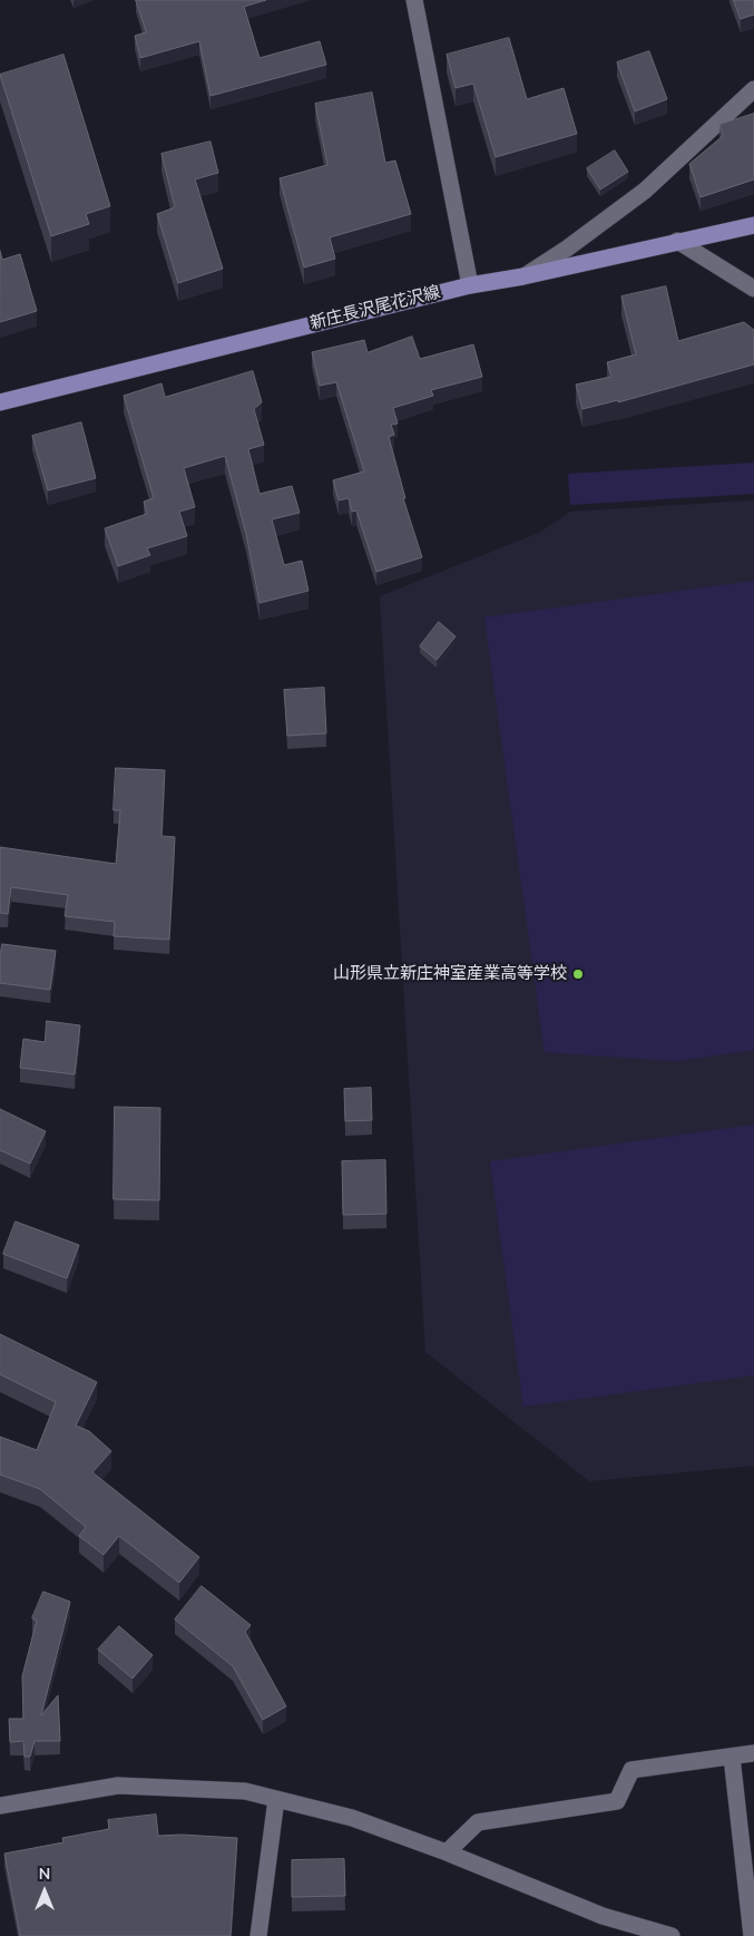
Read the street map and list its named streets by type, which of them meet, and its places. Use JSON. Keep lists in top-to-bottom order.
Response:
{
  "streets": {
    "main road": ["新庄長沢尾花沢線"]
  },
  "places": ["山形県立新庄神室産業高等学校"],
  "north": "top"
}
